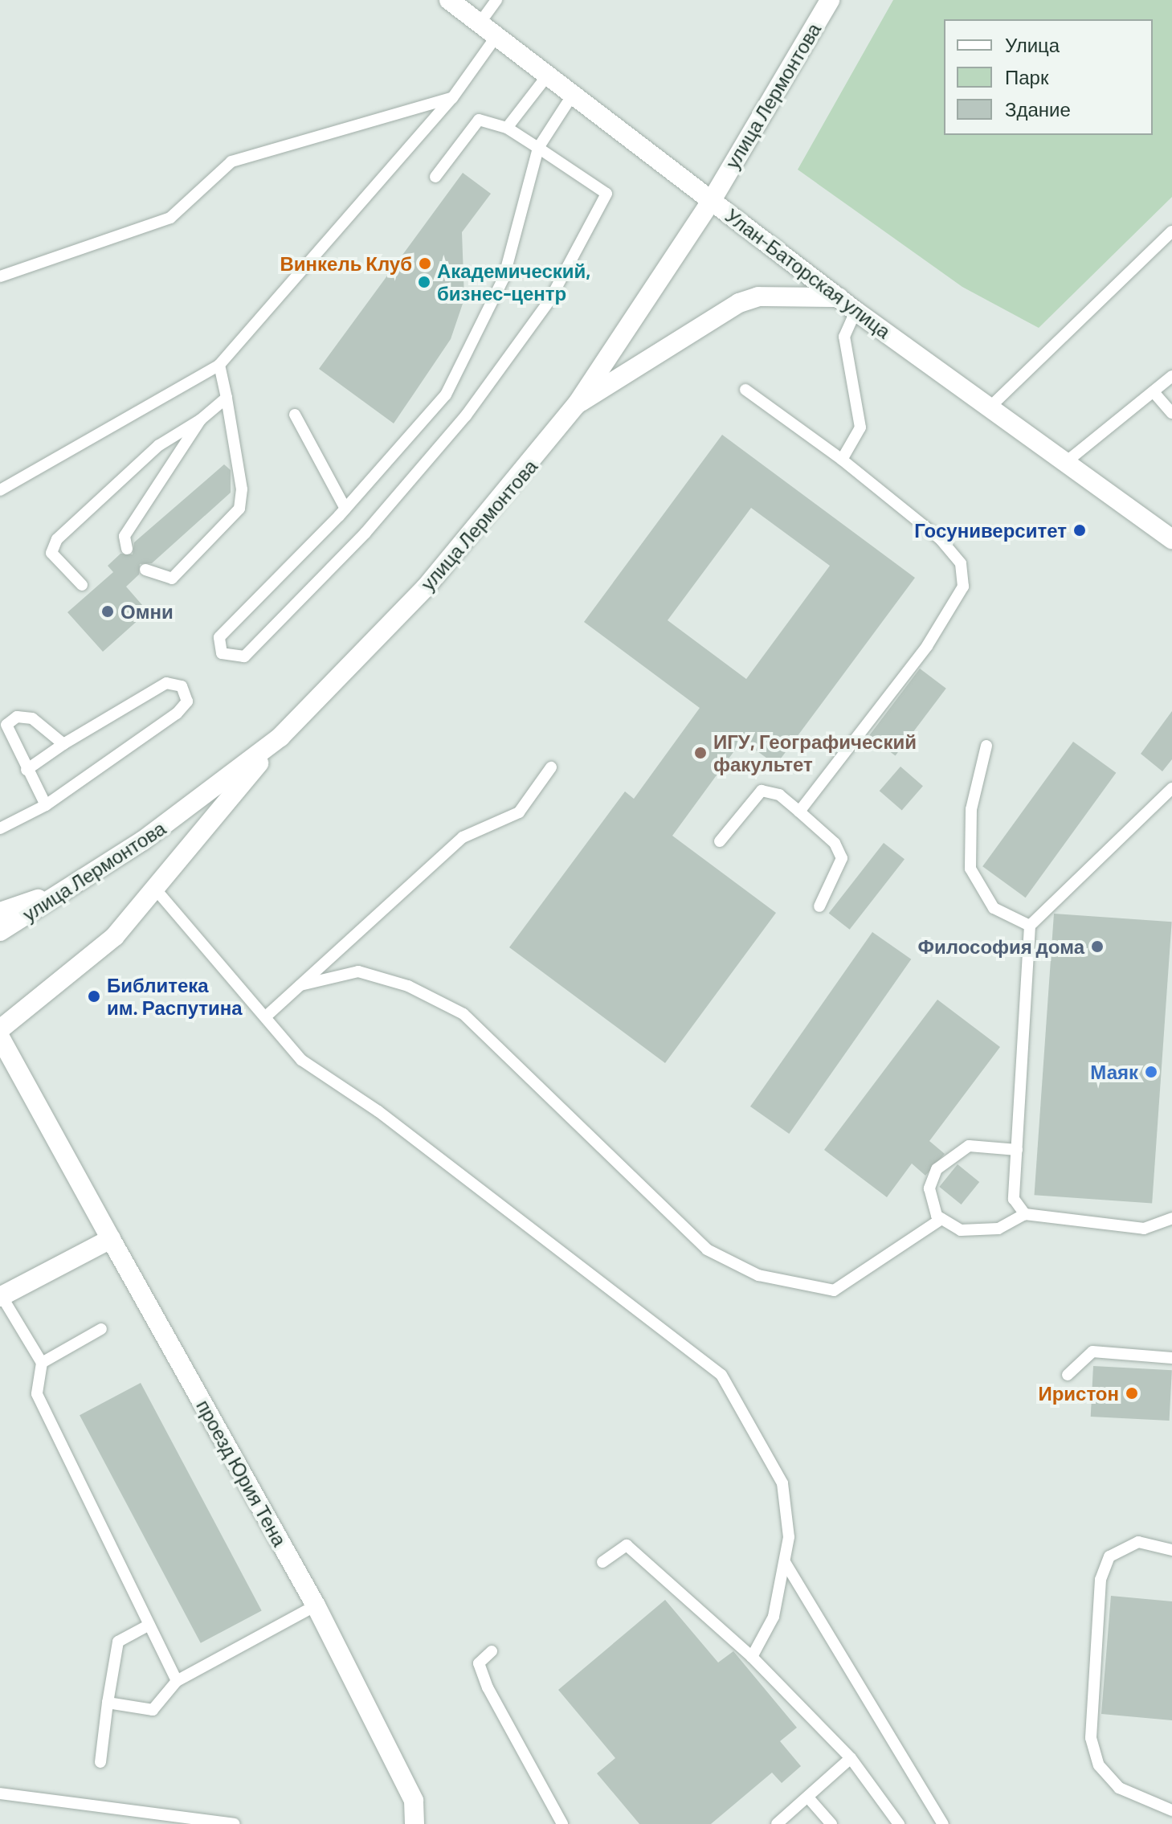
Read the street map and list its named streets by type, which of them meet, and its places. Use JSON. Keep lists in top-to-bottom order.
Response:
{
  "streets": {
    "main road": ["улица Лермонтова", "Улан-Баторская улица", "проезд Юрия Тена"]
  },
  "crossings": [
    ["улица Лермонтова", "Улан-Баторская улица"]
  ],
  "places": [
    "Винкель Клуб",
    "Академический, бизнес-центр",
    "Госуниверситет",
    "Омни",
    "ИГУ, Географический факультет",
    "Философия дома",
    "Библитека им. Распутина",
    "Маяк",
    "Иристон"
  ],
  "legend": ["Улица", "Парк", "Здание"]
}
